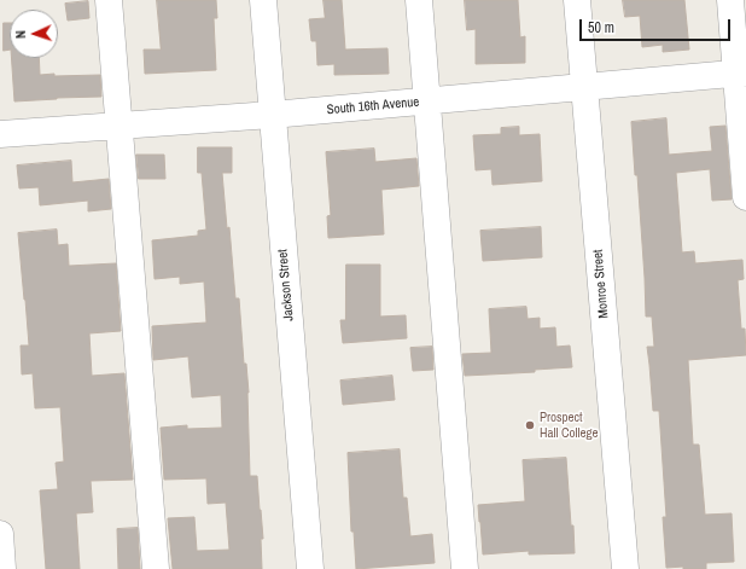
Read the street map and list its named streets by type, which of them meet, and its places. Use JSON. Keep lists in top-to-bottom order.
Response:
{
  "streets": {
    "street": ["South 16th Avenue", "Monroe Street", "Jackson Street"]
  },
  "crossings": [
    ["South 16th Avenue", "Monroe Street"],
    ["South 16th Avenue", "Jackson Street"]
  ],
  "places": ["Prospect Hall College"],
  "scale_bar": "50 m",
  "north": "left"
}
